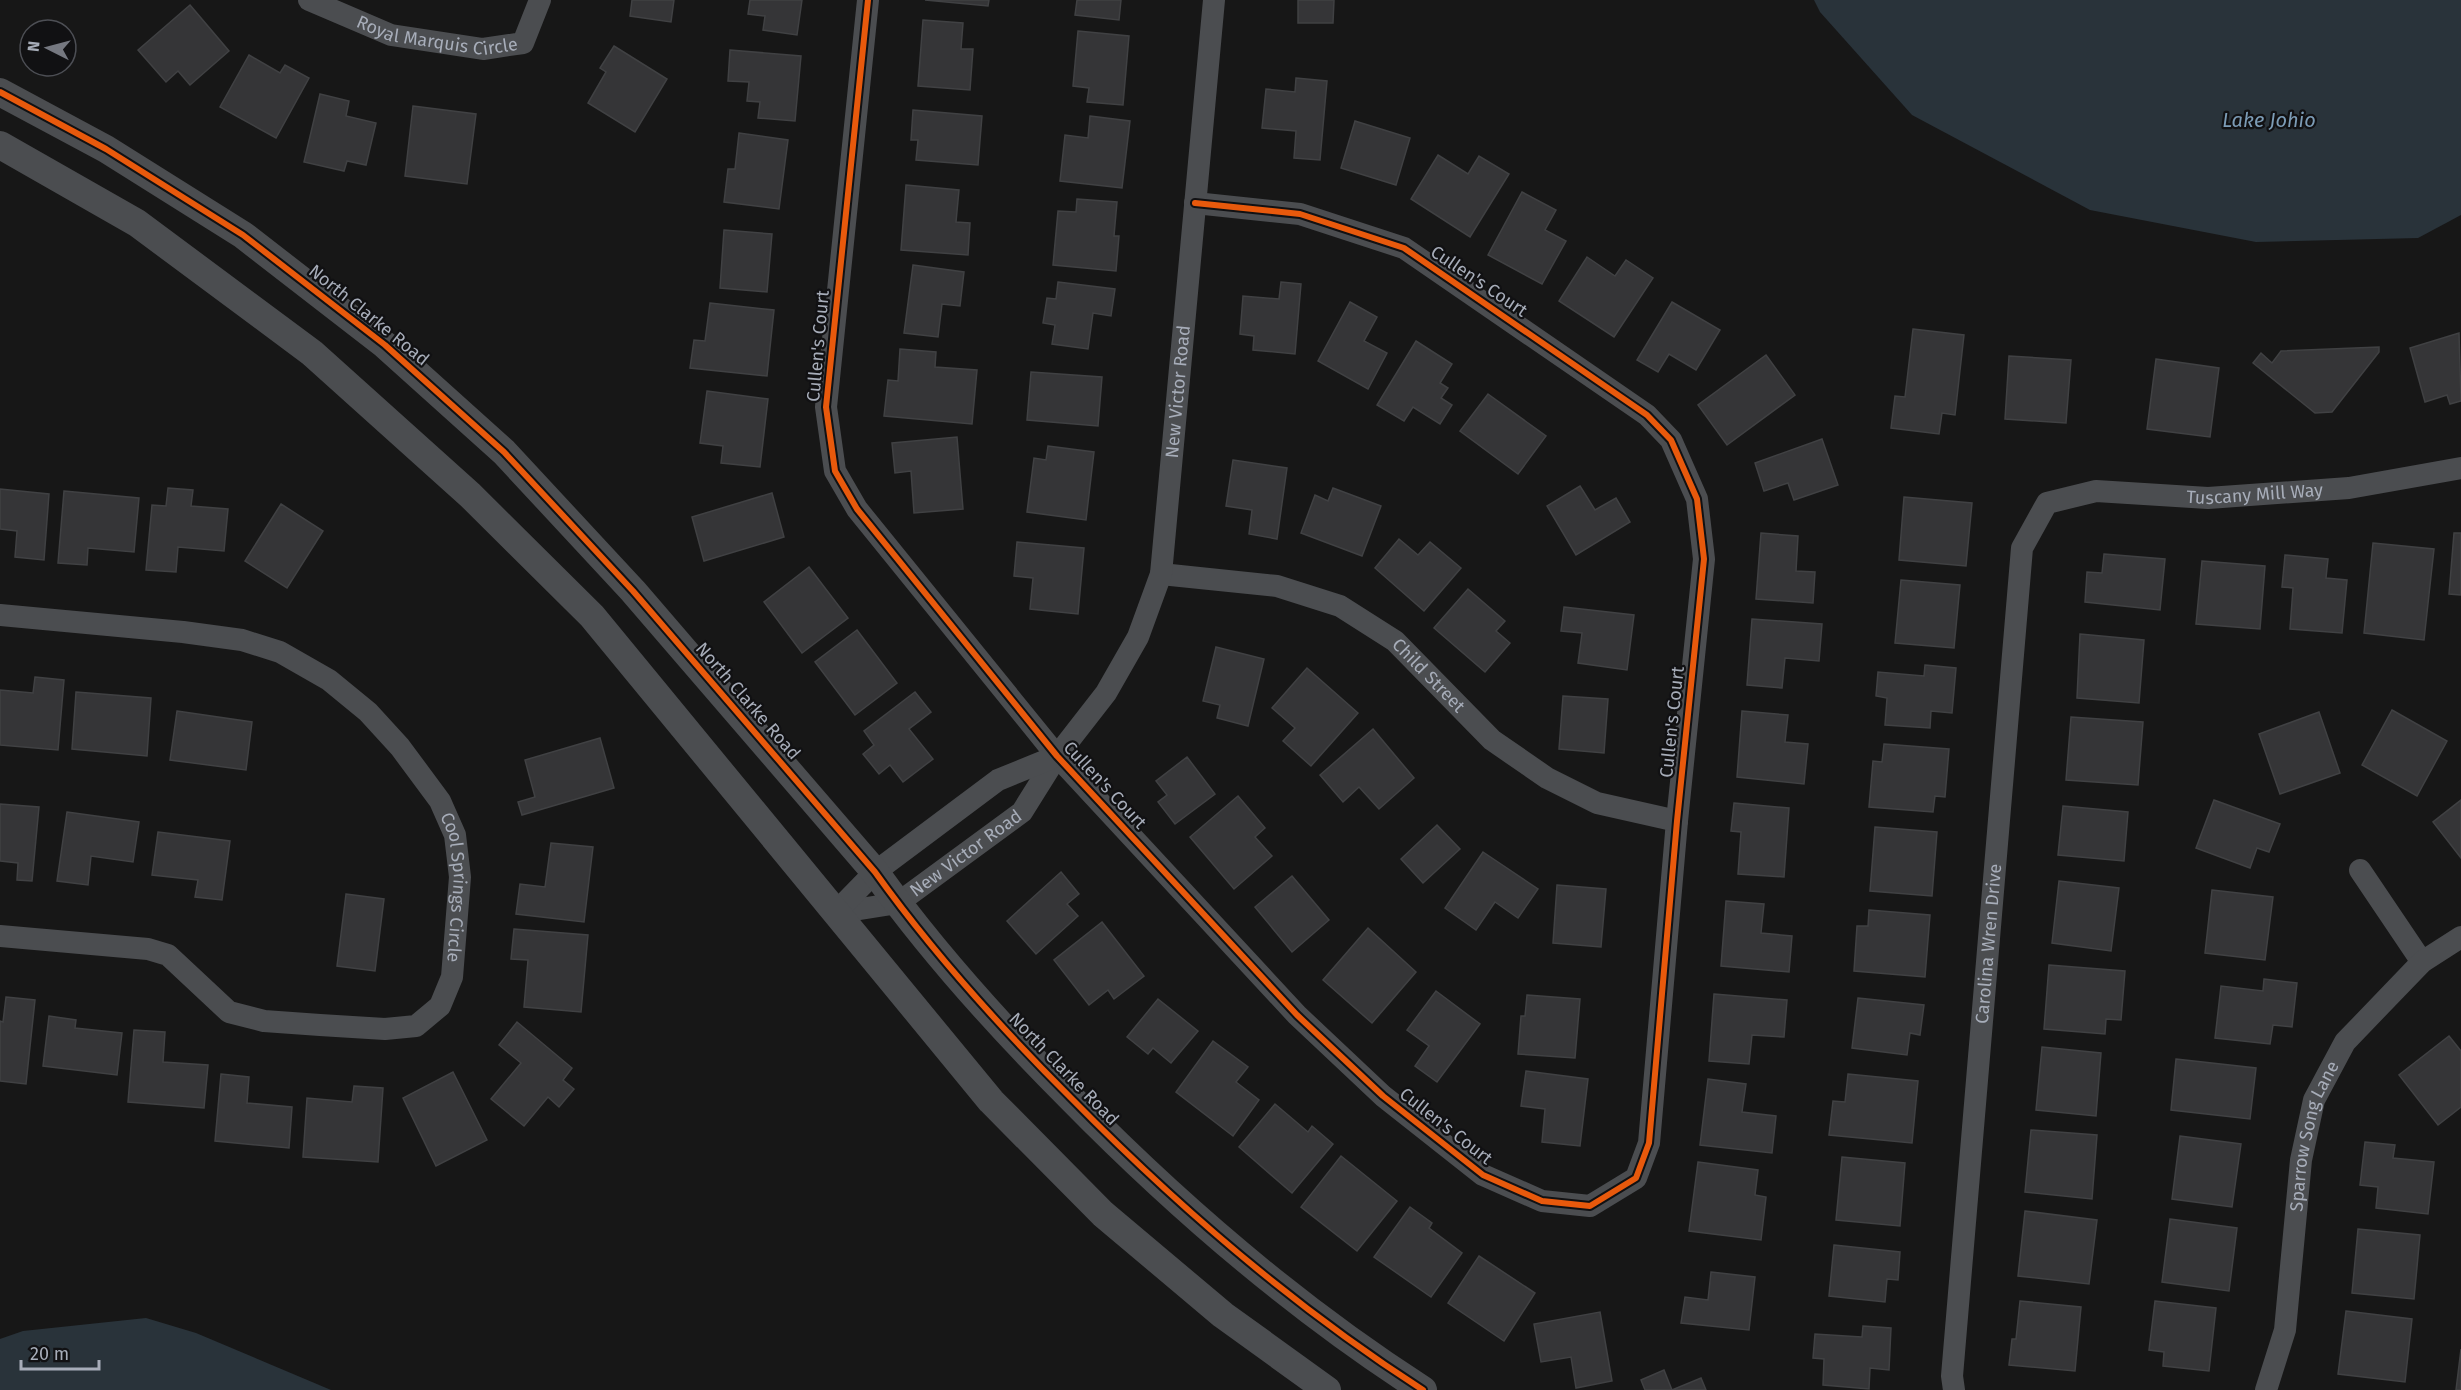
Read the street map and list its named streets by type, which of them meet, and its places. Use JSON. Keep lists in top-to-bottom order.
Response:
{
  "streets": {
    "street": [
      "Royal Marquis Circle",
      "Cullen's Court",
      "North Clarke Road",
      "New Victor Road",
      "Tuscany Mill Way",
      "Child Street",
      "Cool Springs Circle",
      "Carolina Wren Drive",
      "Sparrow Song Lane"
    ]
  },
  "crossings": [
    ["Cullen's Court", "New Victor Road"],
    ["Cullen's Court", "Child Street"],
    ["North Clarke Road", "New Victor Road"],
    ["New Victor Road", "Child Street"],
    ["Tuscany Mill Way", "Carolina Wren Drive"]
  ],
  "water": ["Lake Johio"],
  "scale_bar": "20 m",
  "north": "left"
}
